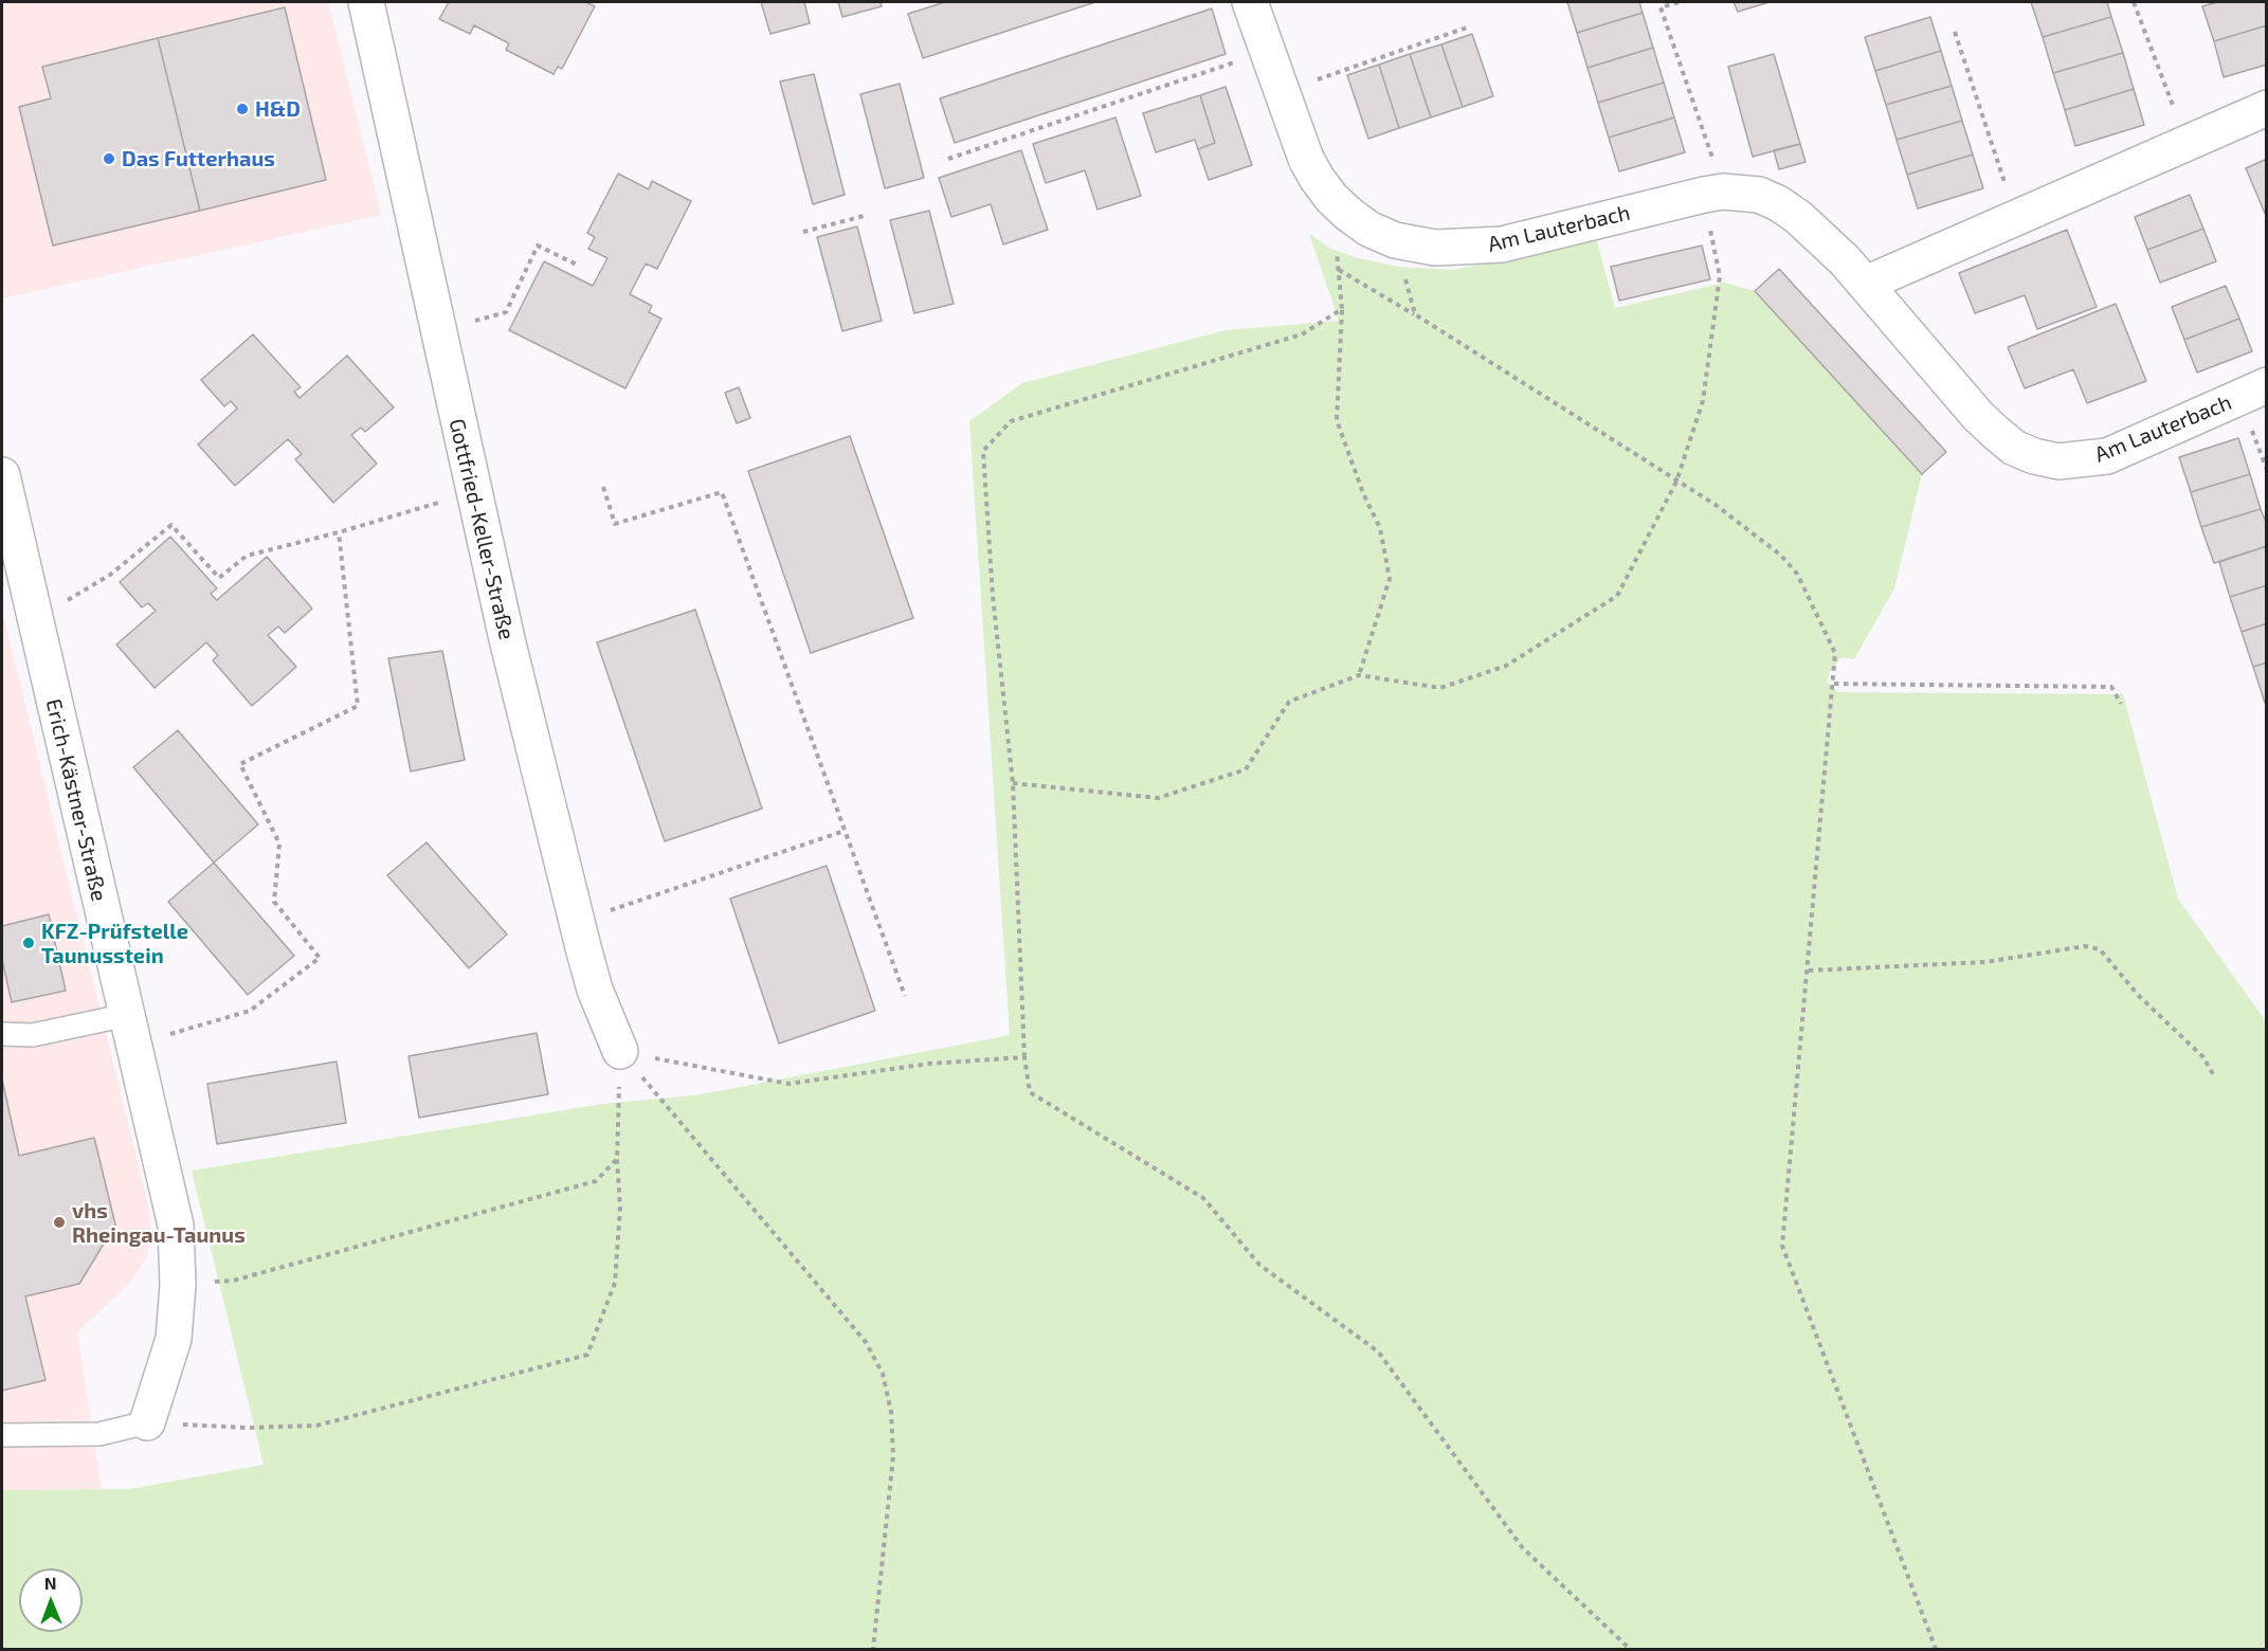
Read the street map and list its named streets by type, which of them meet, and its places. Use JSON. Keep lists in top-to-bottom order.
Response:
{
  "streets": {
    "street": ["Am Lauterbach", "Gottfried-Keller-Straße", "Erich-Kästner-Straße"]
  },
  "places": [
    "H&D",
    "Das Futterhaus",
    "KFZ-Prüfstelle Taunusstein",
    "vhs Rheingau-Taunus"
  ],
  "north": "top"
}
